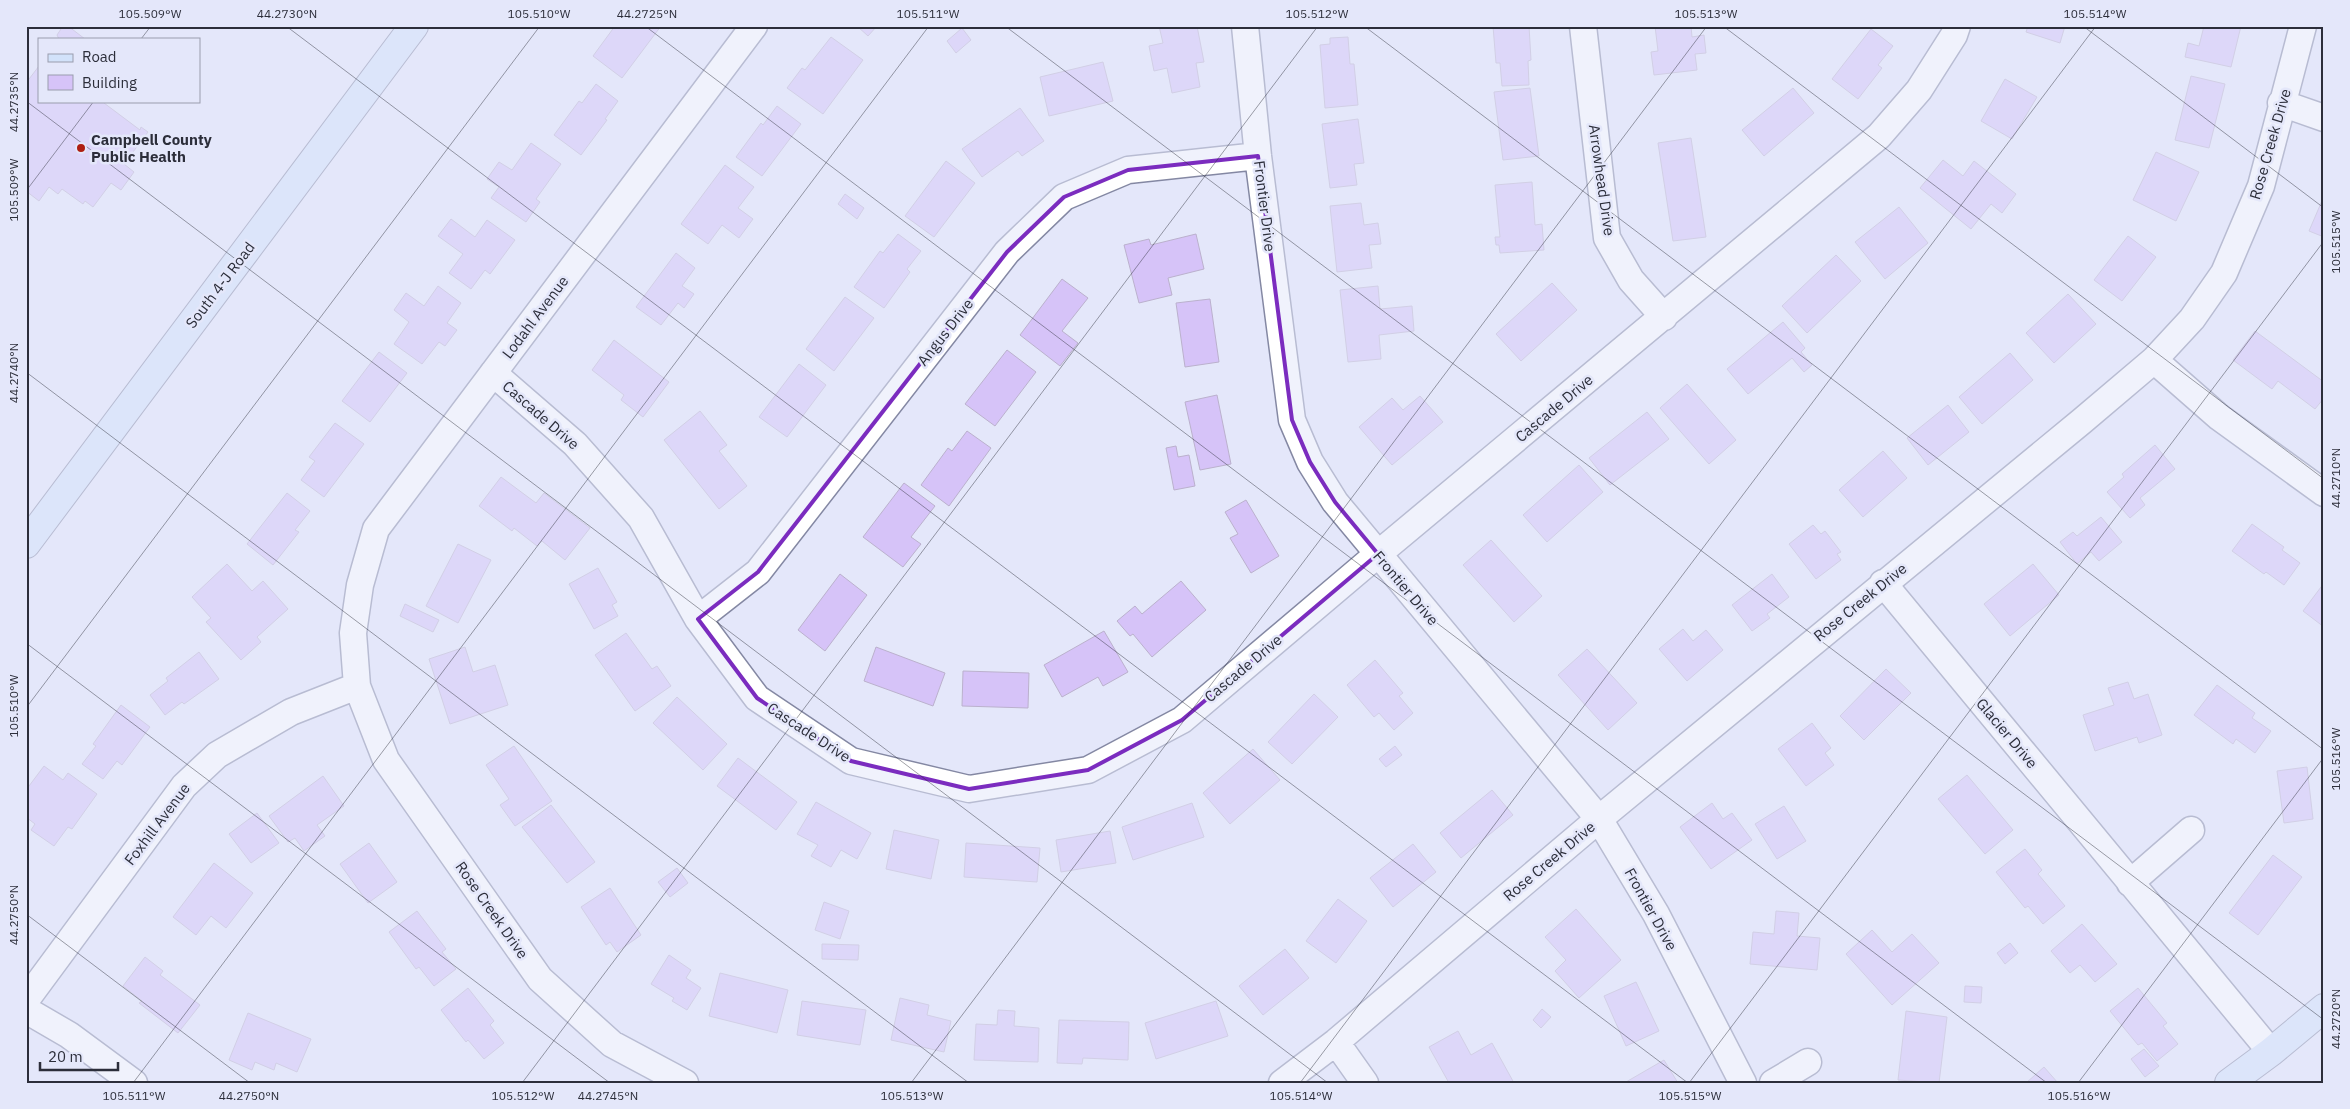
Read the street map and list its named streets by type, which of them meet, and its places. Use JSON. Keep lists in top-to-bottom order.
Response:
{
  "streets": {
    "main road": ["South 4-J Road"],
    "street": [
      "Rose Creek Drive",
      "Arrowhead Drive",
      "Frontier Drive",
      "Lodahl Avenue",
      "Angus Drive",
      "Cascade Drive",
      "Glacier Drive",
      "Foxhill Avenue"
    ]
  },
  "crossings": [
    ["Rose Creek Drive", "Frontier Drive"],
    ["Rose Creek Drive", "Lodahl Avenue"],
    ["Rose Creek Drive", "Glacier Drive"],
    ["Rose Creek Drive", "Foxhill Avenue"],
    ["Arrowhead Drive", "Cascade Drive"],
    ["Frontier Drive", "Angus Drive"],
    ["Frontier Drive", "Cascade Drive"],
    ["Lodahl Avenue", "Cascade Drive"],
    ["Lodahl Avenue", "Foxhill Avenue"],
    ["Angus Drive", "Cascade Drive"]
  ],
  "places": ["Campbell County Public Health"],
  "legend": ["Road", "Building"],
  "scale_bar": "20 m",
  "coordinates": [
    "105.509°W",
    "44.2730°N",
    "105.510°W",
    "44.2725°N",
    "105.511°W",
    "105.512°W",
    "105.513°W",
    "105.514°W",
    "44.2735°N",
    "105.515°W",
    "44.2740°N",
    "44.2710°N",
    "105.516°W",
    "44.2750°N",
    "44.2720°N",
    "44.2745°N"
  ]
}
